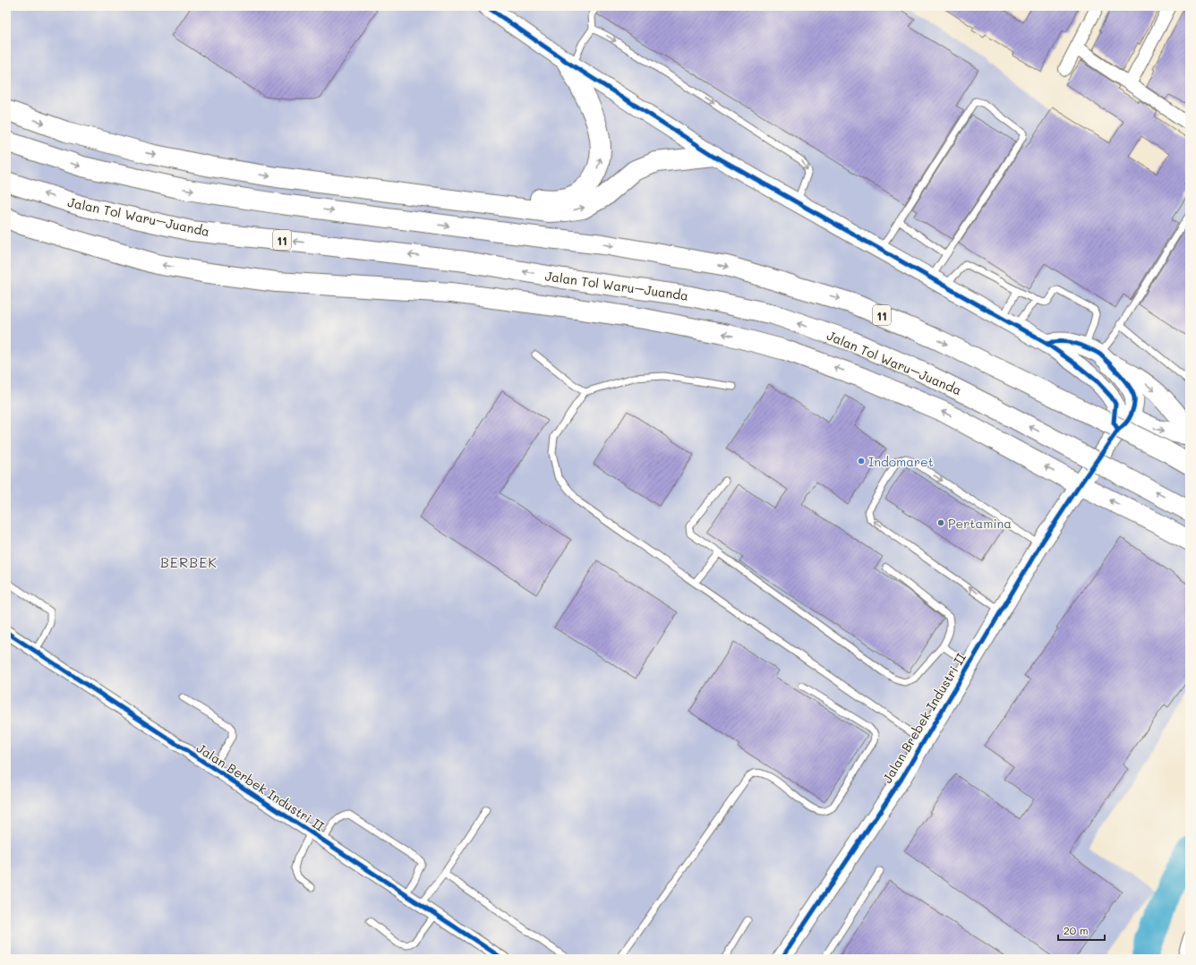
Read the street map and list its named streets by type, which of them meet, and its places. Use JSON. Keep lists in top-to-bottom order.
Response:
{
  "streets": {
    "highway": ["Jalan Tol Waru–Juanda", "11"],
    "street": ["Jalan Brebek Industri II", "Jalan Berbek Industri II"]
  },
  "districts": ["BERBEK"],
  "places": ["Indomaret", "Pertamina"],
  "scale_bar": "20 m"
}
